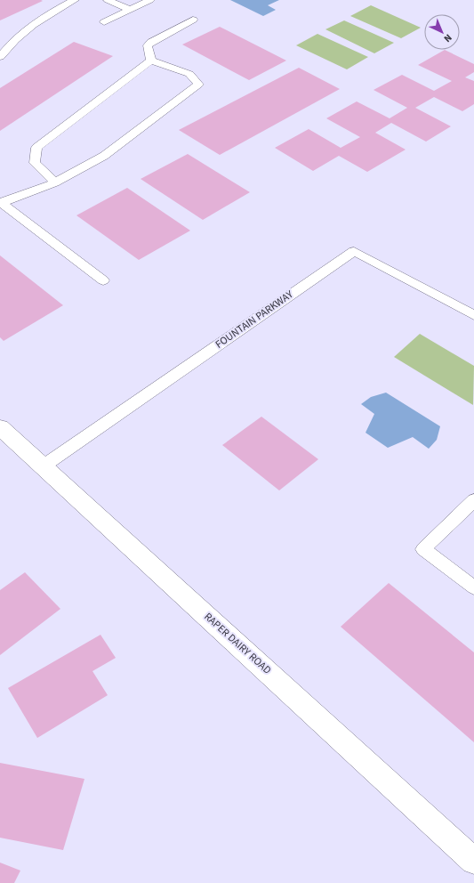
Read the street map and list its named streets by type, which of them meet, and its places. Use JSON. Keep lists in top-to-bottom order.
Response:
{
  "streets": {
    "street": ["RAPER DAIRY ROAD"],
    "lane": ["FOUNTAIN PARKWAY"]
  },
  "crossings": [
    ["FOUNTAIN PARKWAY", "RAPER DAIRY ROAD"]
  ],
  "north": "bottom right"
}
